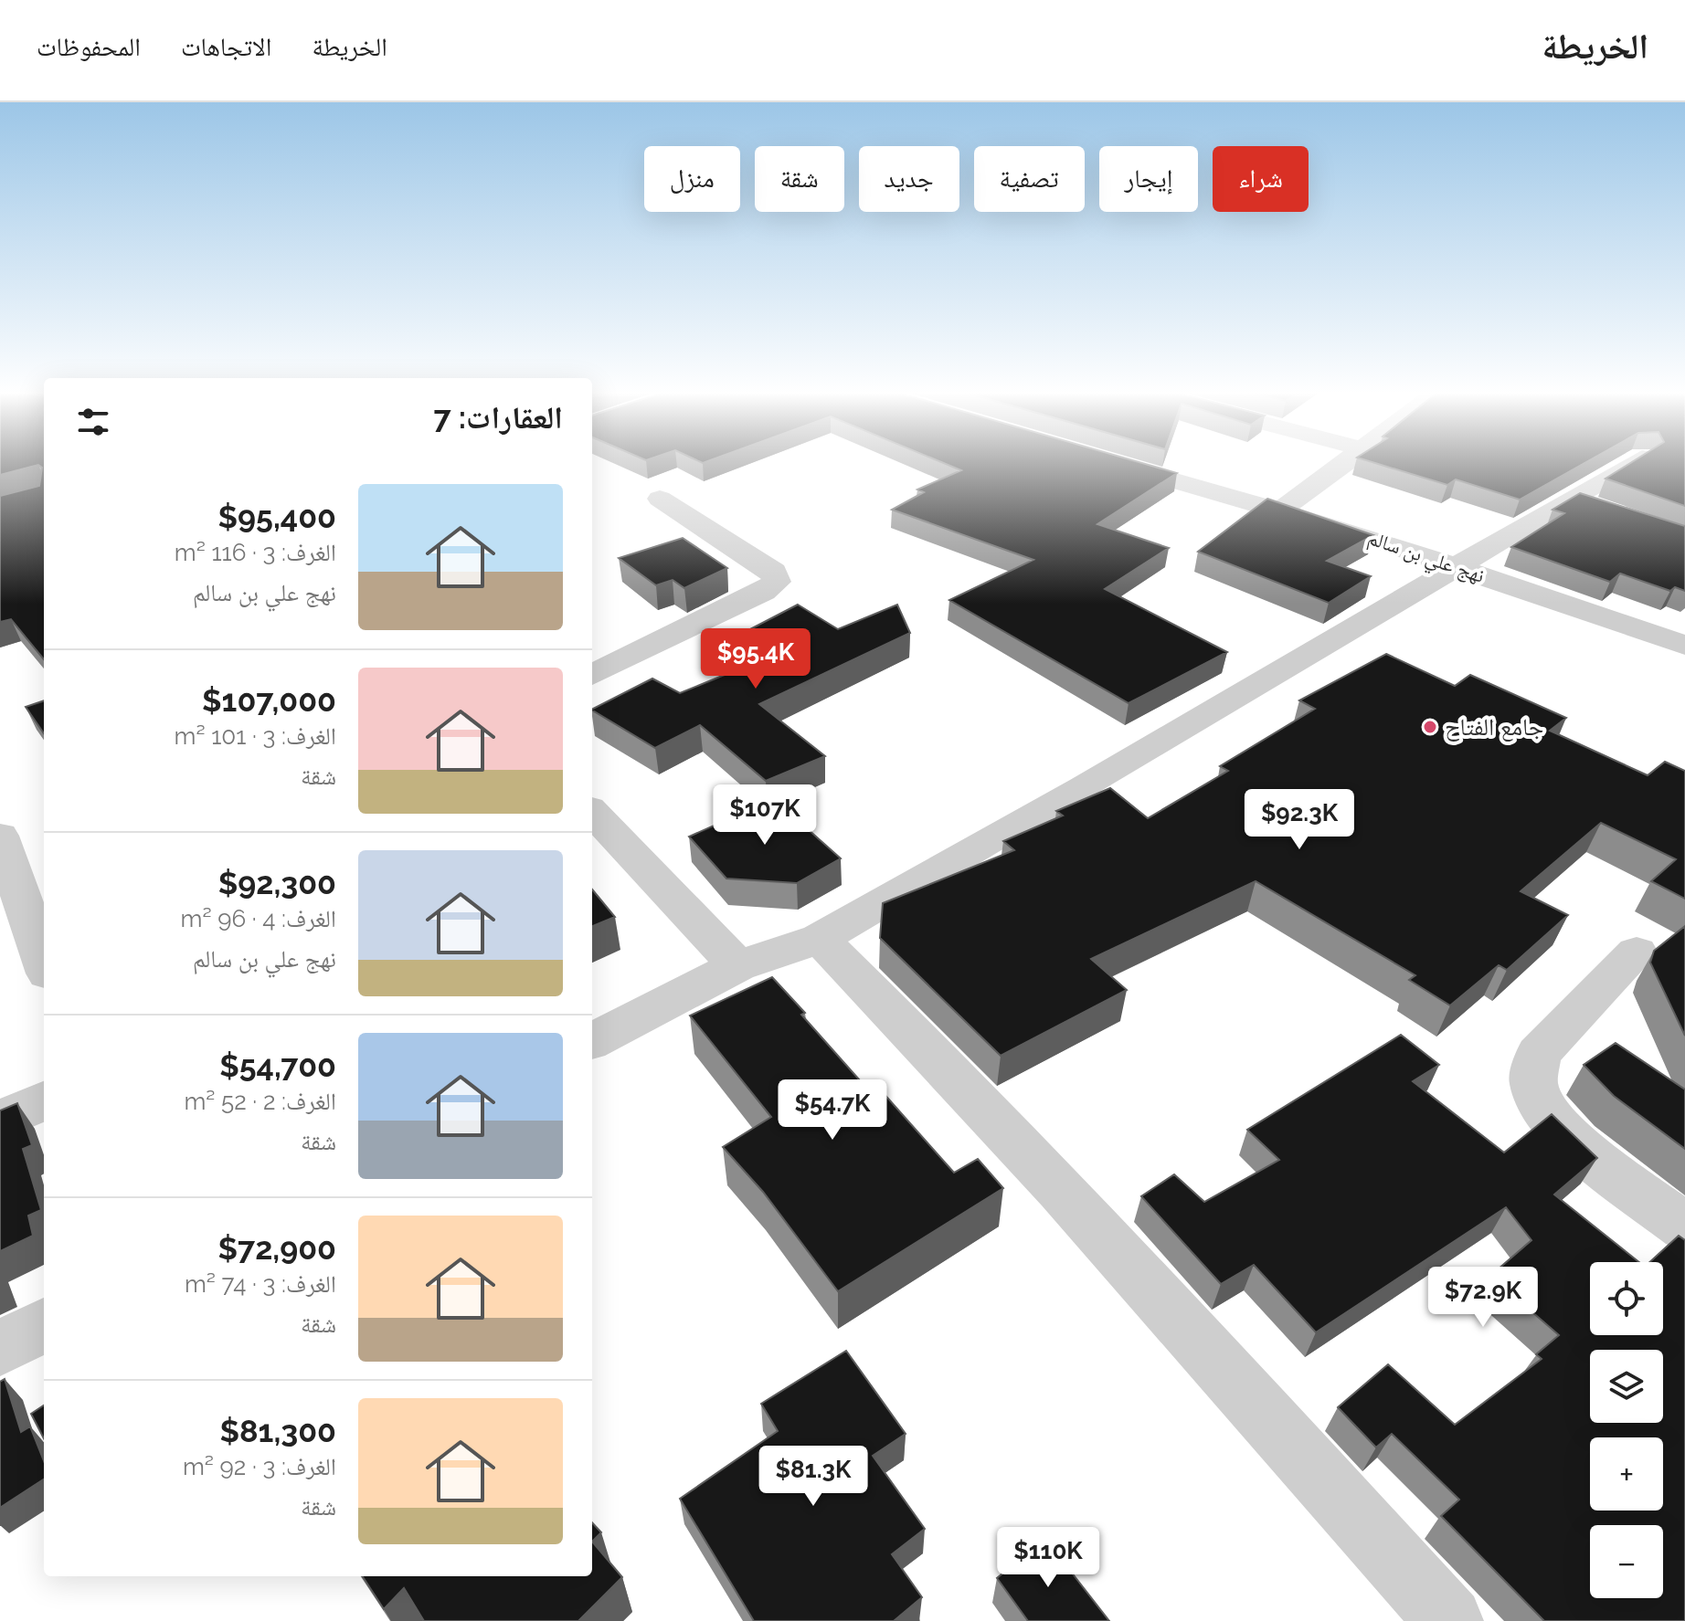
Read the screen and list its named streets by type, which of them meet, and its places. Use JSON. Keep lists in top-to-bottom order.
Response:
{
  "streets": {
    "street": ["نهج علي بن سالم"]
  },
  "places": ["جامع الفتاح"],
  "page": {
    "header": "الخريطة",
    "nav": ["الخريطة", "الاتجاهات", "المحفوظات"],
    "chip": [
      "شراء",
      "إيجار",
      "تصفية",
      "جديد",
      "شقة",
      "منزل"
    ],
    "heading": "العقارات: 7",
    "list": [
      {
        "name": "$95,400",
        "note": "الغرف: 3 · 116 m² · نهج علي بن سالم"
      },
      {
        "name": "$107,000",
        "note": "الغرف: 3 · 101 m² · شقة"
      },
      {
        "name": "$92,300",
        "note": "الغرف: 4 · 96 m² · نهج علي بن سالم"
      },
      {
        "name": "$54,700",
        "note": "الغرف: 2 · 52 m² · شقة"
      },
      {
        "name": "$72,900",
        "note": "الغرف: 3 · 74 m² · شقة"
      },
      {
        "name": "$81,300",
        "note": "الغرف: 3 · 92 m² · شقة"
      }
    ],
    "price": [
      "$95.4K",
      "$107K",
      "$92.3K",
      "$54.7K",
      "$72.9K",
      "$81.3K",
      "$110K"
    ],
    "map_buttons": ["+", "−"]
  }
}
